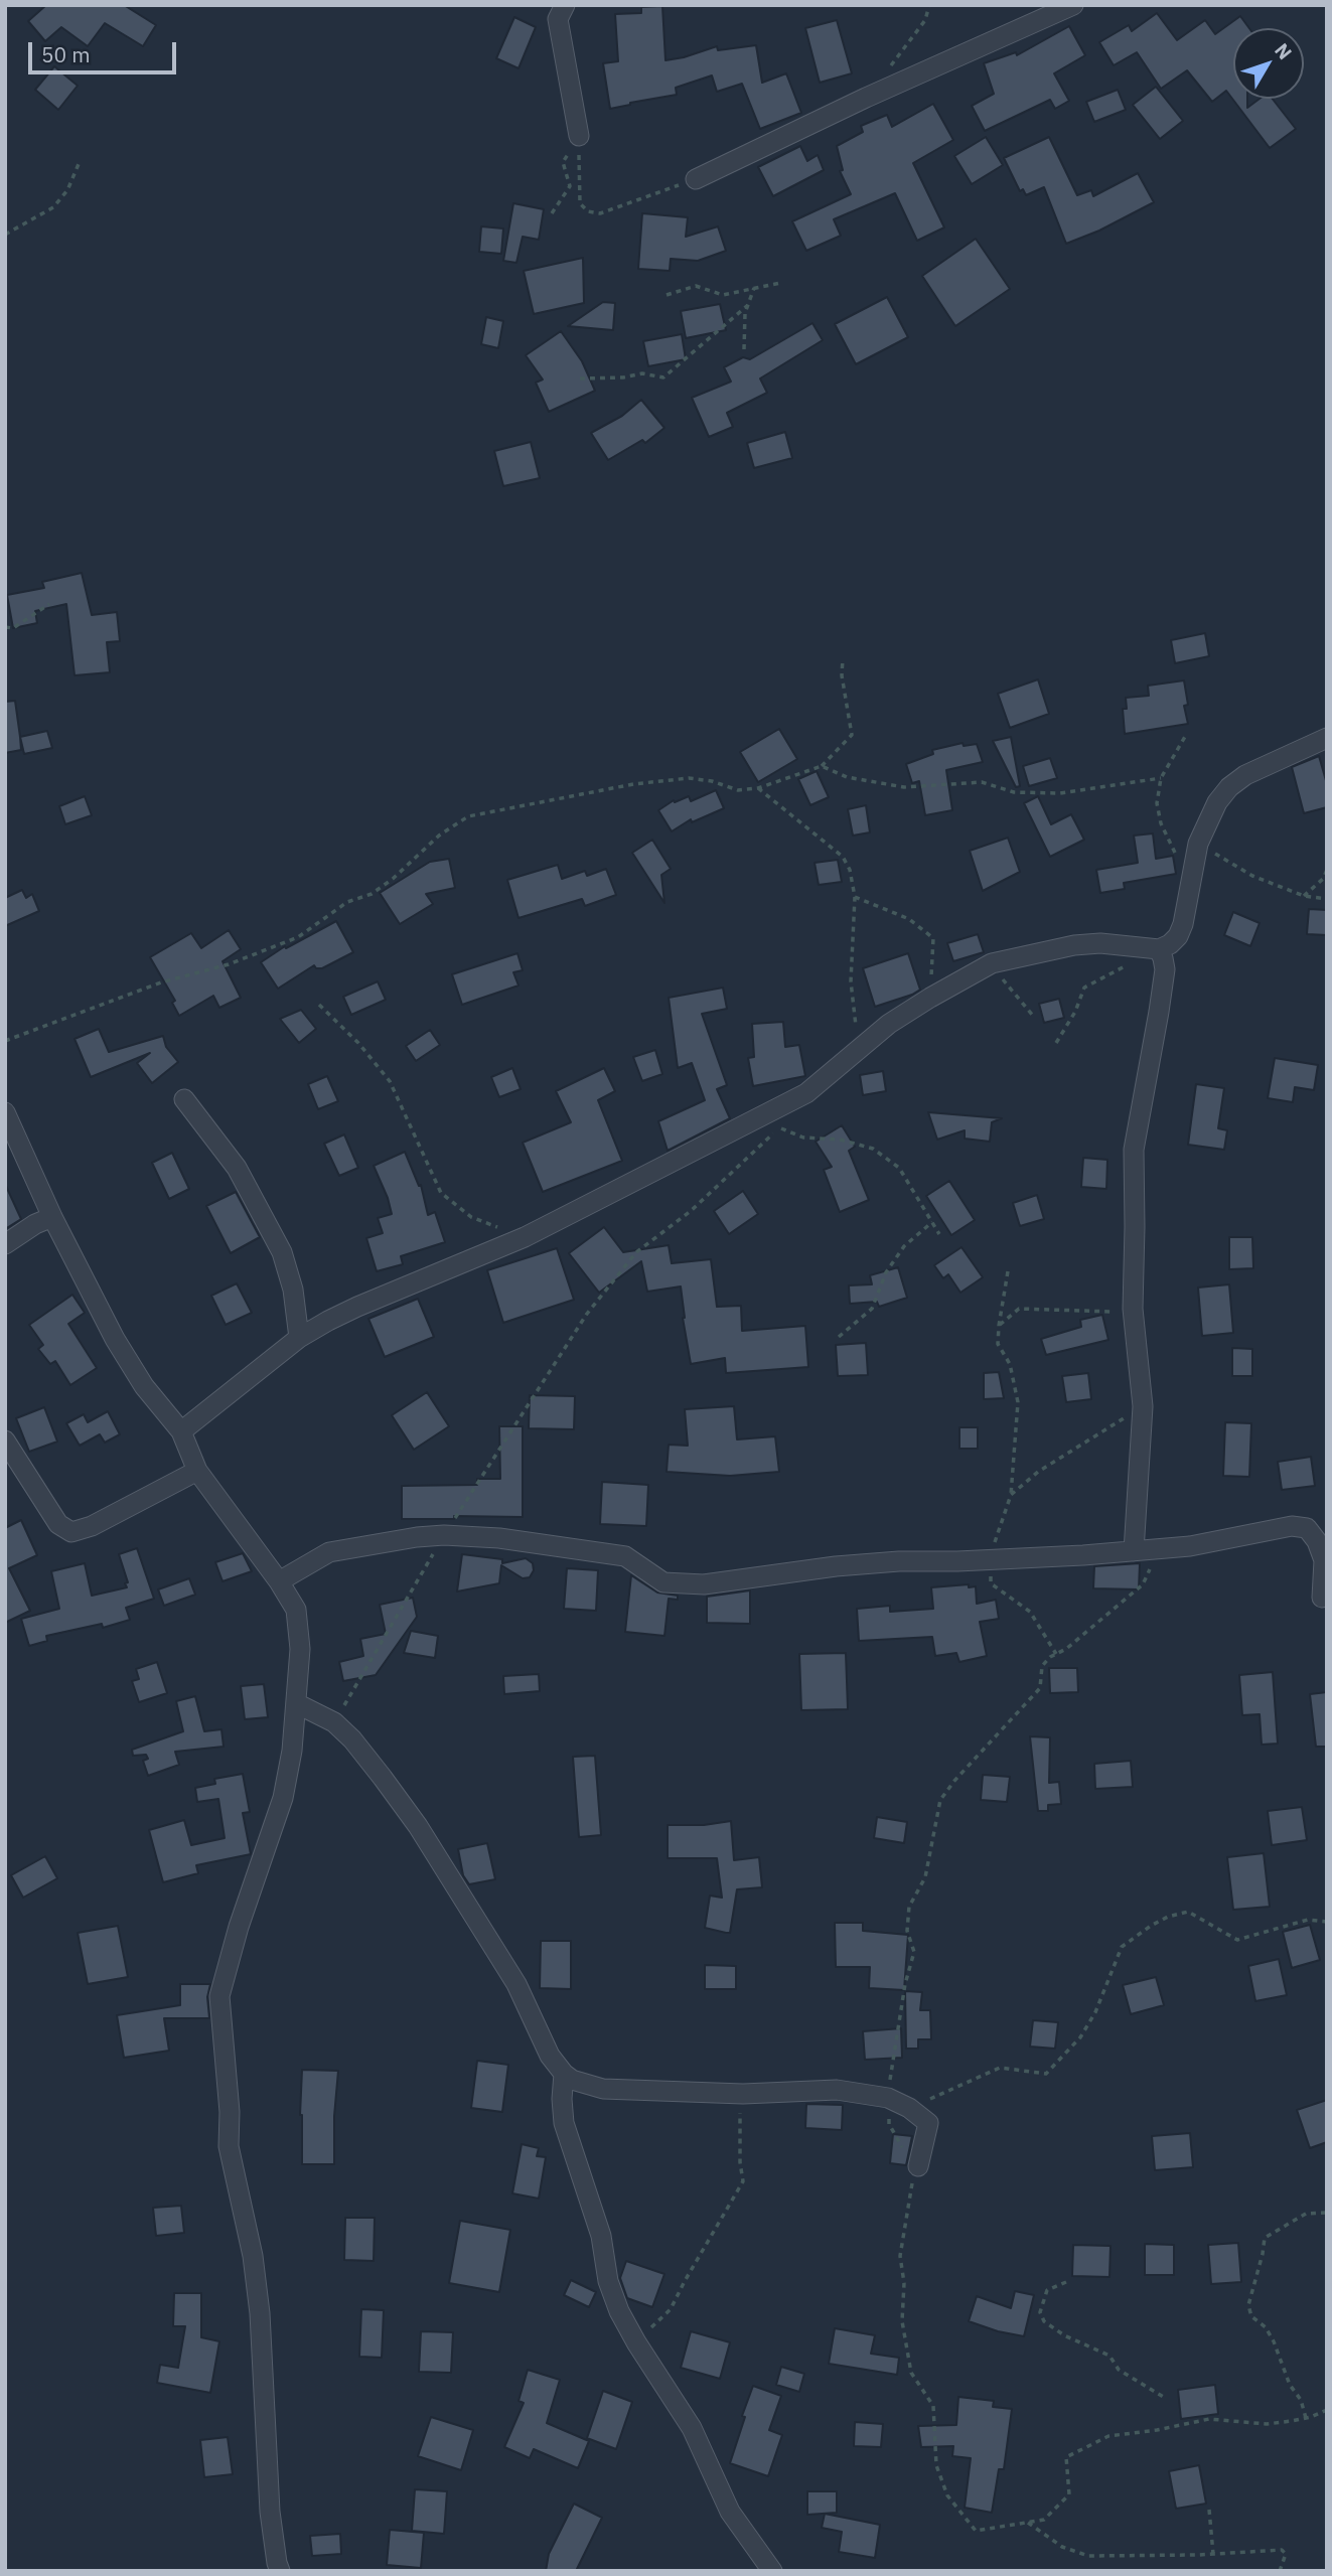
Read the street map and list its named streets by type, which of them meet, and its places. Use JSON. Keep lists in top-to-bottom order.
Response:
{
  "scale_bar": "50 m",
  "north": "top right"
}
